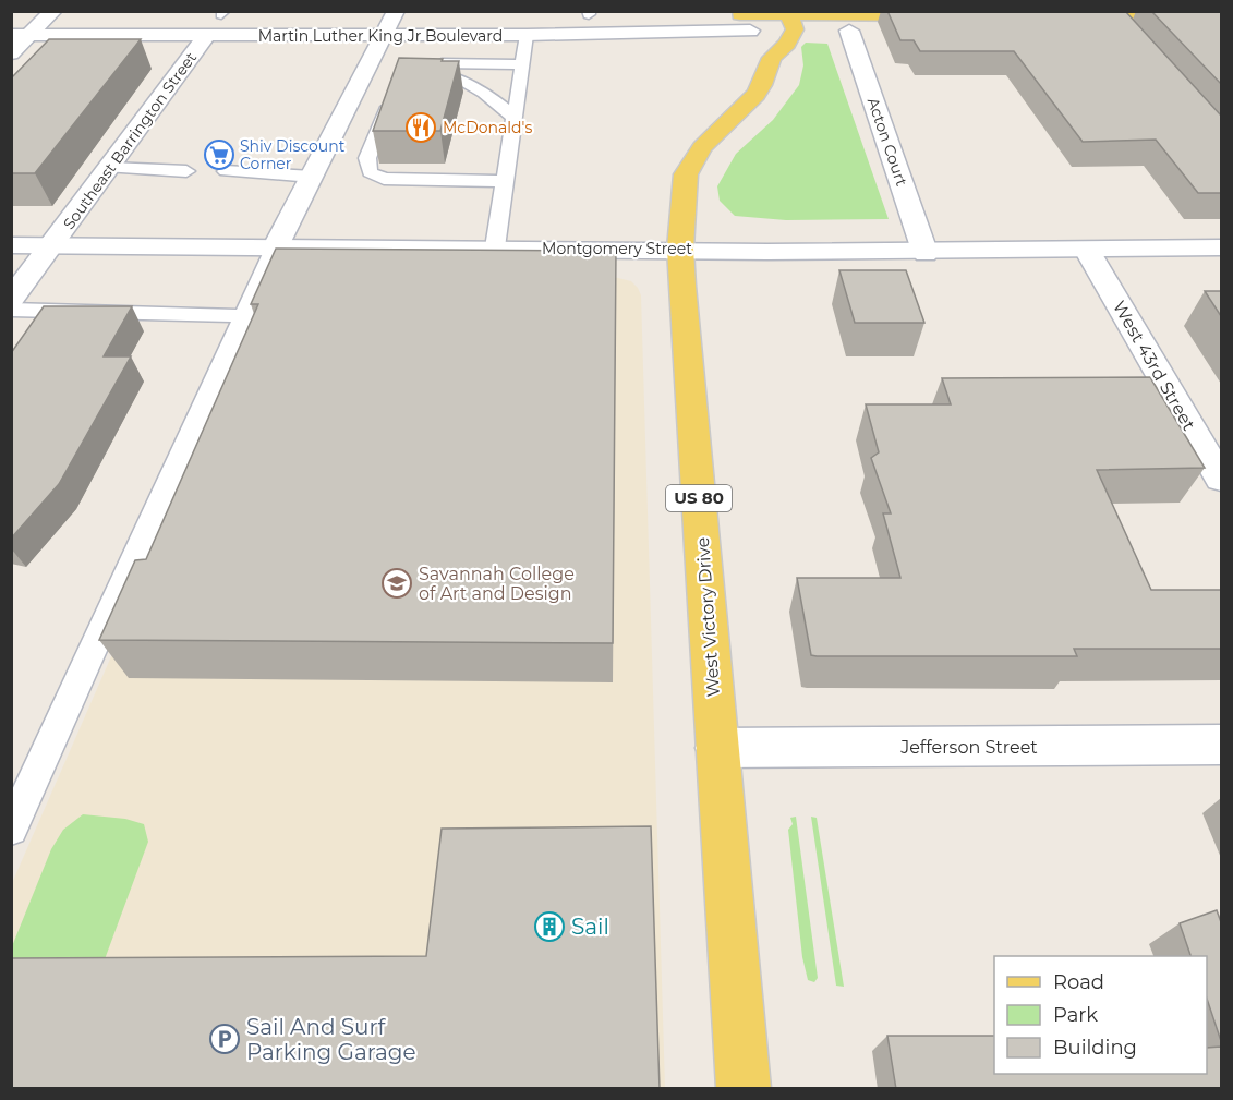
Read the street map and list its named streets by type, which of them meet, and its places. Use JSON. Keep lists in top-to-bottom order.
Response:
{
  "streets": {
    "main road": ["US 80", "West Victory Drive"],
    "street": [
      "Martin Luther King Jr Boulevard",
      "Southeast Barrington Street",
      "Acton Court",
      "Montgomery Street",
      "West 43rd Street",
      "Jefferson Street"
    ]
  },
  "crossings": [
    ["Martin Luther King Jr Boulevard", "Southeast Barrington Street"],
    ["Southeast Barrington Street", "Montgomery Street"],
    ["Acton Court", "Montgomery Street"],
    ["Montgomery Street", "West 43rd Street"],
    ["Montgomery Street", "West Victory Drive"],
    ["West Victory Drive", "Jefferson Street"]
  ],
  "places": {
    "restaurant": ["McDonald's"],
    "supermarket": ["Shiv Discount Corner"],
    "school or university": ["Savannah College of Art and Design"],
    "building": ["Sail"],
    "parking": ["Sail And Surf Parking Garage"]
  },
  "legend": ["Road", "Park", "Building"]
}
